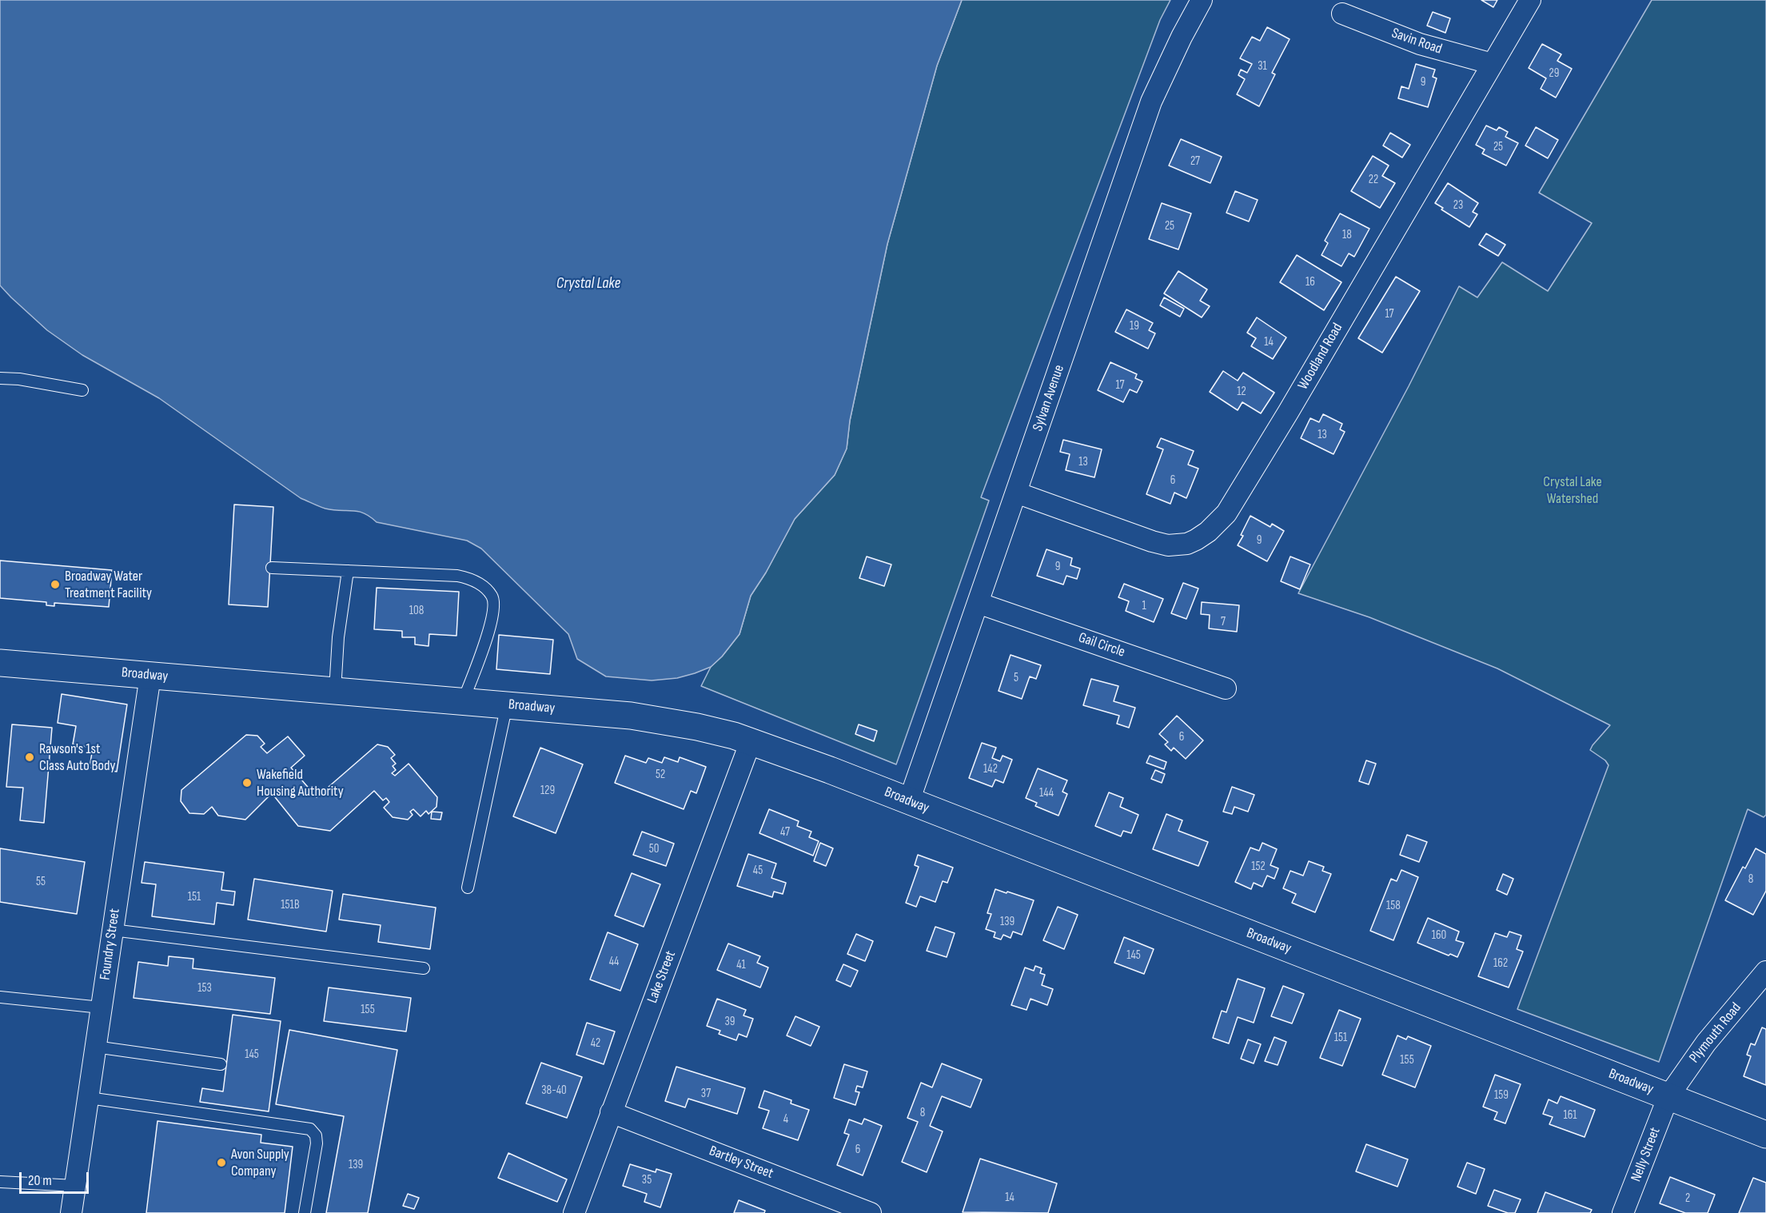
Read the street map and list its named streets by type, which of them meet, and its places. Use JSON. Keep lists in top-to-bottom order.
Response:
{
  "streets": {
    "street": [
      "Savin Road",
      "Woodland Road",
      "Sylvan Avenue",
      "Gail Circle",
      "Broadway",
      "Foundry Street",
      "Lake Street",
      "Plymouth Road",
      "Nelly Street",
      "Bartley Street"
    ]
  },
  "crossings": [
    ["Savin Road", "Woodland Road"],
    ["Woodland Road", "Sylvan Avenue"],
    ["Sylvan Avenue", "Gail Circle"],
    ["Sylvan Avenue", "Broadway"],
    ["Broadway", "Foundry Street"],
    ["Broadway", "Lake Street"],
    ["Broadway", "Plymouth Road"],
    ["Broadway", "Nelly Street"],
    ["Lake Street", "Bartley Street"],
    ["Plymouth Road", "Nelly Street"]
  ],
  "water": ["Crystal Lake"],
  "parks": ["Crystal Lake Watershed"],
  "places": [
    "Broadway Water Treatment Facility",
    "Rawson's 1st Class Auto Body",
    "Wakefield Housing Authority",
    "Avon Supply Company"
  ],
  "house_numbers": [
    "31",
    "29",
    "9",
    "25",
    "27",
    "22",
    "23",
    "25",
    "18",
    "16",
    "17",
    "19",
    "14",
    "17",
    "12",
    "13",
    "13",
    "6",
    "9",
    "9",
    "1",
    "108",
    "7",
    "5",
    "6",
    "142",
    "52",
    "129",
    "144",
    "47",
    "50",
    "152",
    "45",
    "8",
    "55",
    "151",
    "151B",
    "158",
    "139",
    "160",
    "145",
    "44",
    "162",
    "41",
    "153",
    "155",
    "39",
    "151",
    "42",
    "145",
    "155",
    "38-40",
    "37",
    "159",
    "8",
    "161",
    "4",
    "6",
    "139",
    "35",
    "14",
    "2"
  ],
  "scale_bar": "20 m"
}
